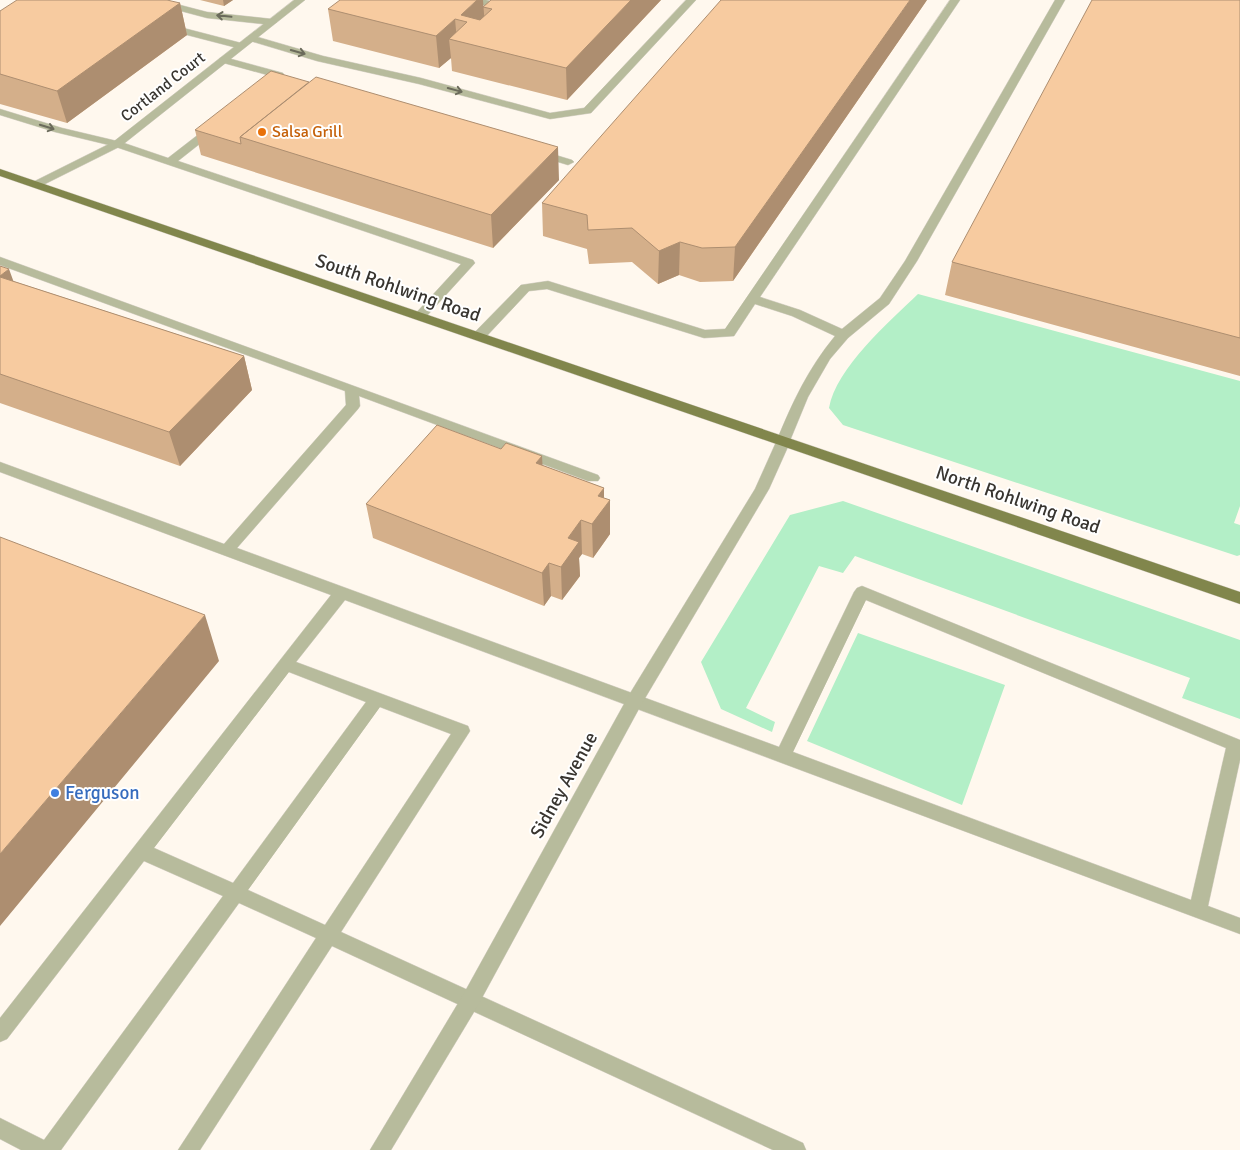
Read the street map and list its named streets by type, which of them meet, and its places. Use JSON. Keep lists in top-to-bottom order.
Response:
{
  "streets": {
    "main road": ["South Rohlwing Road", "North Rohlwing Road"],
    "street": ["Cortland Court", "Sidney Avenue"]
  },
  "crossings": [
    ["Cortland Court", "South Rohlwing Road"],
    ["South Rohlwing Road", "North Rohlwing Road"],
    ["South Rohlwing Road", "Sidney Avenue"],
    ["North Rohlwing Road", "Sidney Avenue"]
  ],
  "places": ["Salsa Grill", "Ferguson"]
}
